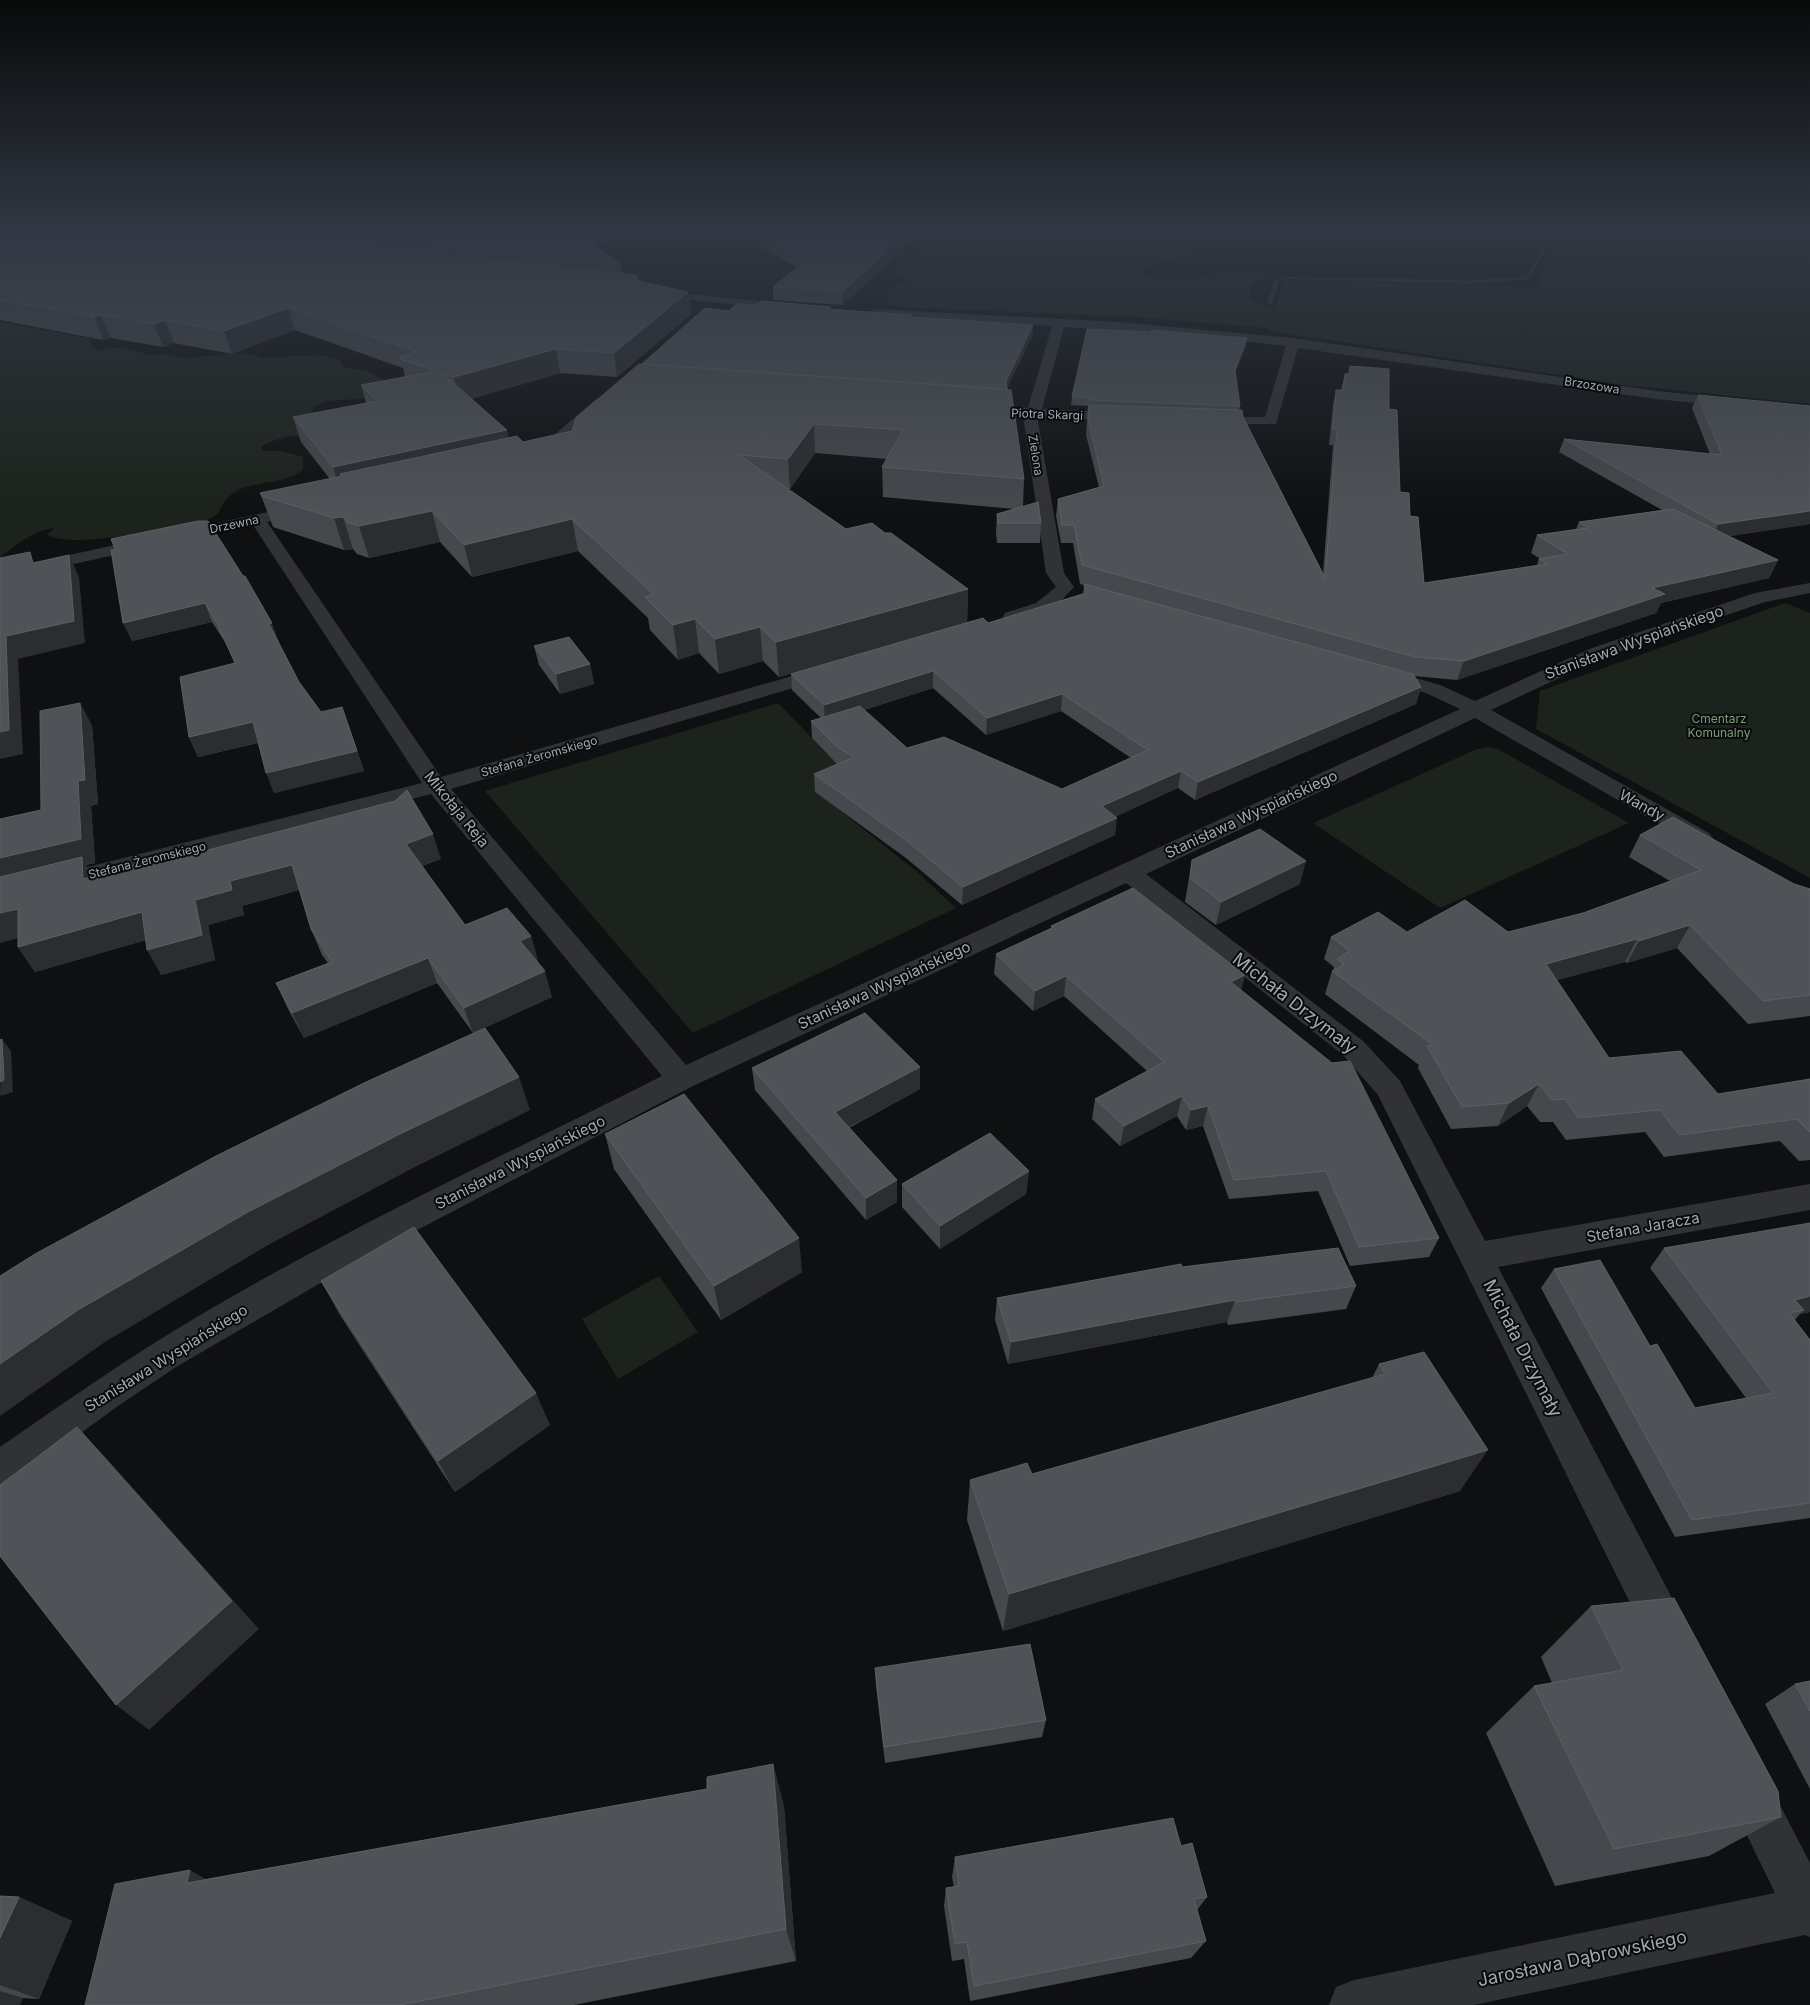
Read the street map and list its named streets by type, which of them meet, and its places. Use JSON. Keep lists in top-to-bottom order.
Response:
{
  "streets": {
    "street": [
      "Brzozowa",
      "Piotra Skargi",
      "Zielona",
      "Drzewna",
      "Stanisława Wyspiańskiego",
      "Stefana Żeromskiego",
      "Wandy",
      "Mikołaja Reja",
      "Michała Drzymały",
      "Stefana Jaracza",
      "Jarosława Dąbrowskiego"
    ]
  },
  "crossings": [
    ["Piotra Skargi", "Zielona"],
    ["Drzewna", "Mikołaja Reja"],
    ["Stanisława Wyspiańskiego", "Wandy"],
    ["Stanisława Wyspiańskiego", "Mikołaja Reja"],
    ["Stanisława Wyspiańskiego", "Michała Drzymały"],
    ["Stefana Żeromskiego", "Mikołaja Reja"],
    ["Michała Drzymały", "Stefana Jaracza"]
  ],
  "parks": ["Cmentarz Komunalny"]
}
